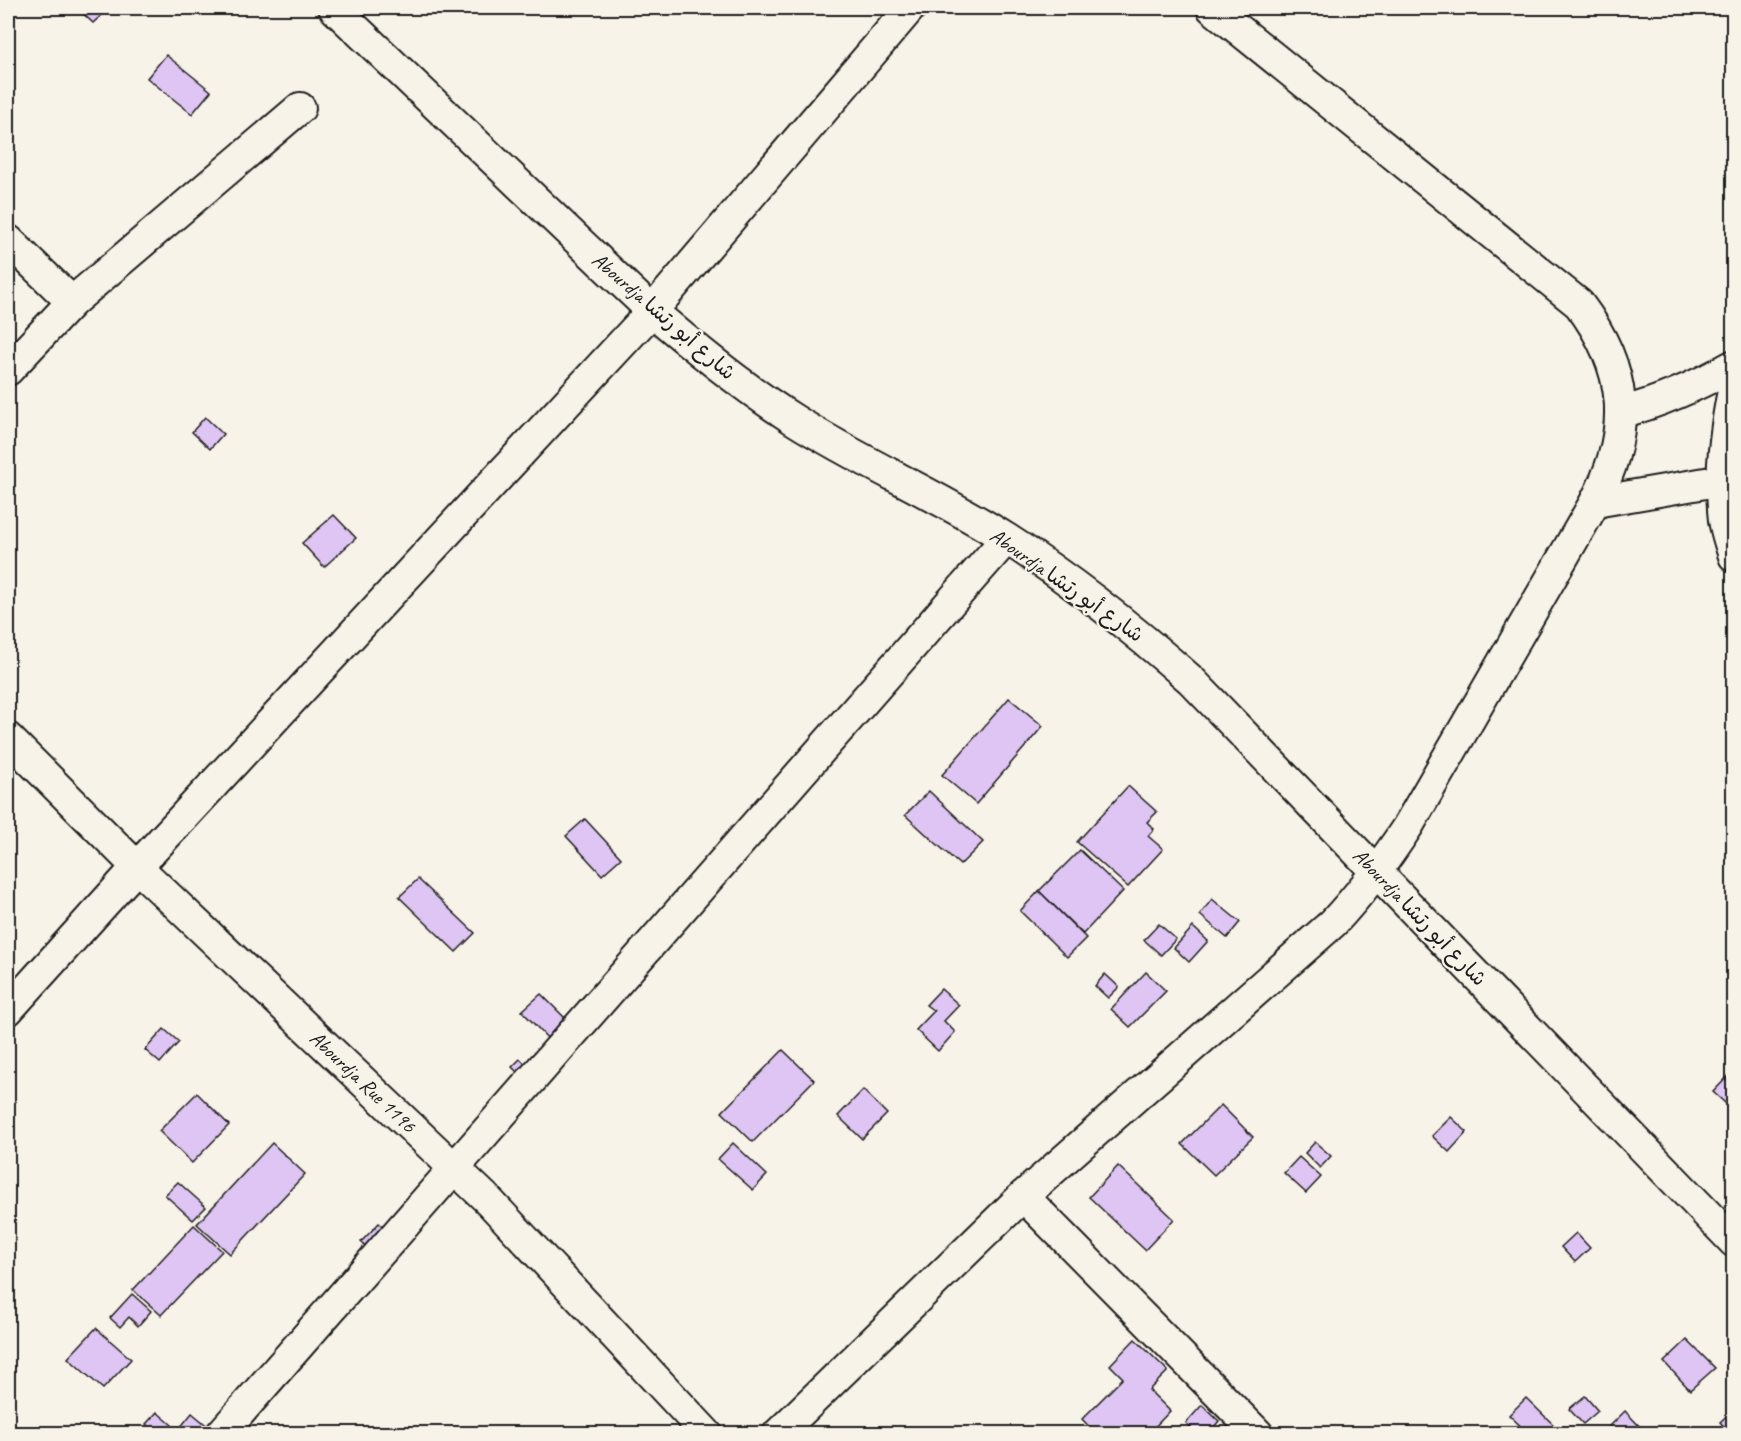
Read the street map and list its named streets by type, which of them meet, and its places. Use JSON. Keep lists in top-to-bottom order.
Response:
{
  "streets": {
    "street": ["Abourdja شارع أبو رتشا", "Abourdja Rue 1196"]
  }
}
